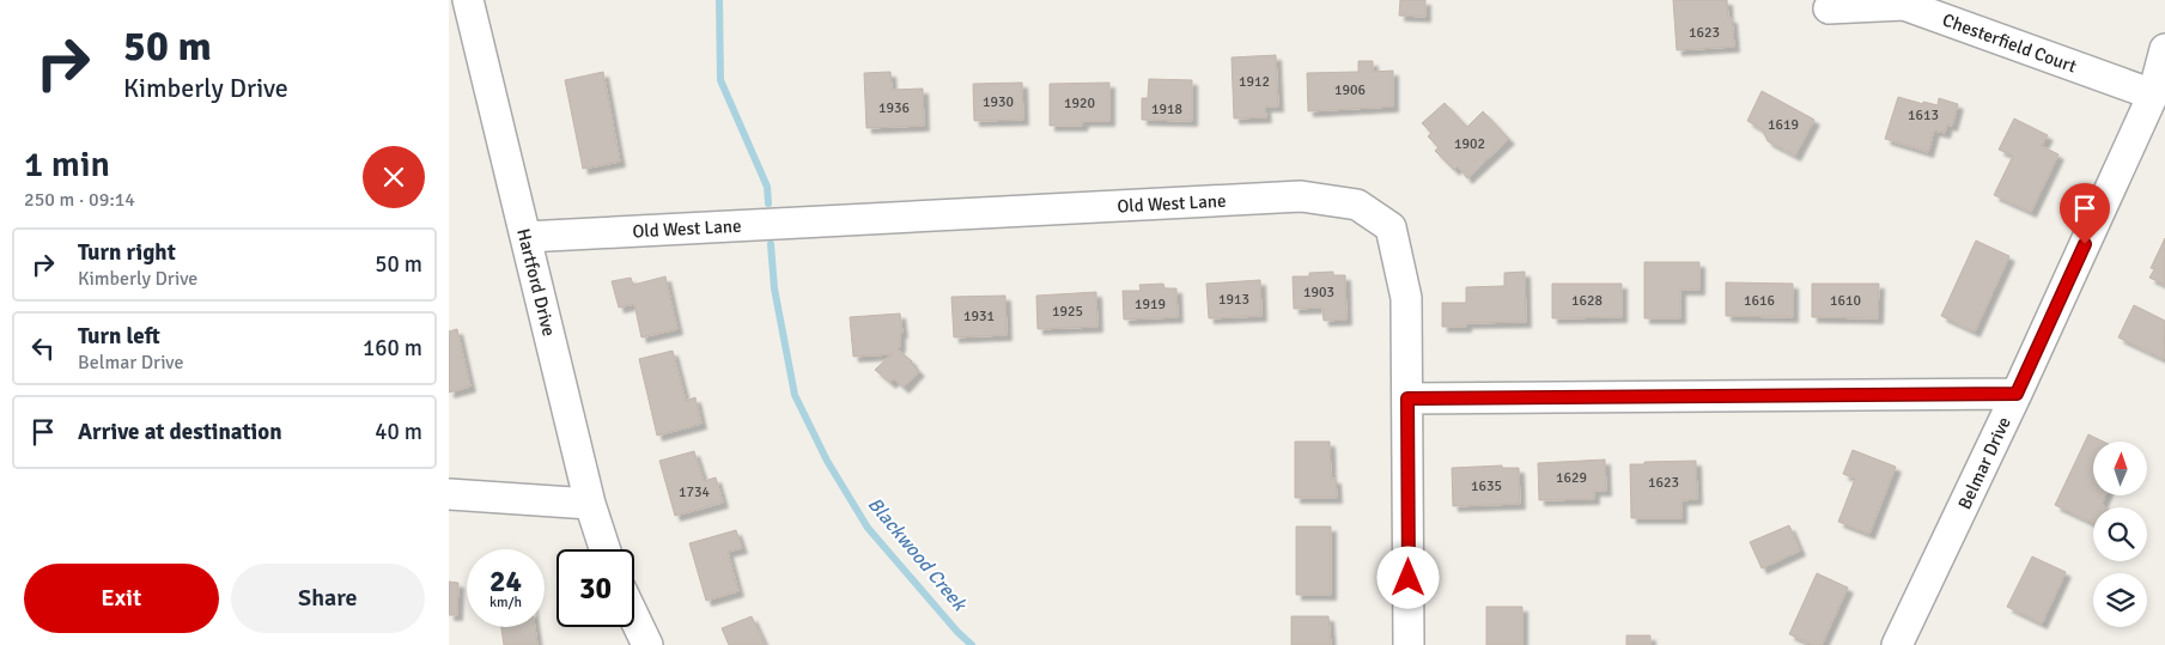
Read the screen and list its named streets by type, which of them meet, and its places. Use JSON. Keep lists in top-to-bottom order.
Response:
{
  "streets": {
    "street": [
      "Chesterfield Court",
      "Old West Lane",
      "Hartford Drive",
      "Belmar Drive"
    ]
  },
  "crossings": [
    ["Chesterfield Court", "Belmar Drive"],
    ["Old West Lane", "Hartford Drive"]
  ],
  "water": ["Blackwood Creek"],
  "house_numbers": [
    "1623",
    "1912",
    "1906",
    "1930",
    "1920",
    "1936",
    "1918",
    "1613",
    "1619",
    "1902",
    "1903",
    "1913",
    "1628",
    "1616",
    "1610",
    "1919",
    "1925",
    "1931",
    "1629",
    "1623",
    "1635",
    "1734"
  ],
  "north": "top",
  "page": {
    "turn": ["50 m", "Kimberly Drive"],
    "heading": ["1 min", "250 m · 09:14"],
    "list": [
      {
        "name": "Turn right",
        "note": "Kimberly Drive",
        "value": "50 m"
      },
      {
        "name": "Turn left",
        "note": "Belmar Drive",
        "value": "160 m"
      },
      {
        "name": "Arrive at destination",
        "value": "40 m"
      }
    ],
    "speed": "24 km/h",
    "limit": "30",
    "buttons": ["Exit", "Share"]
  }
}
